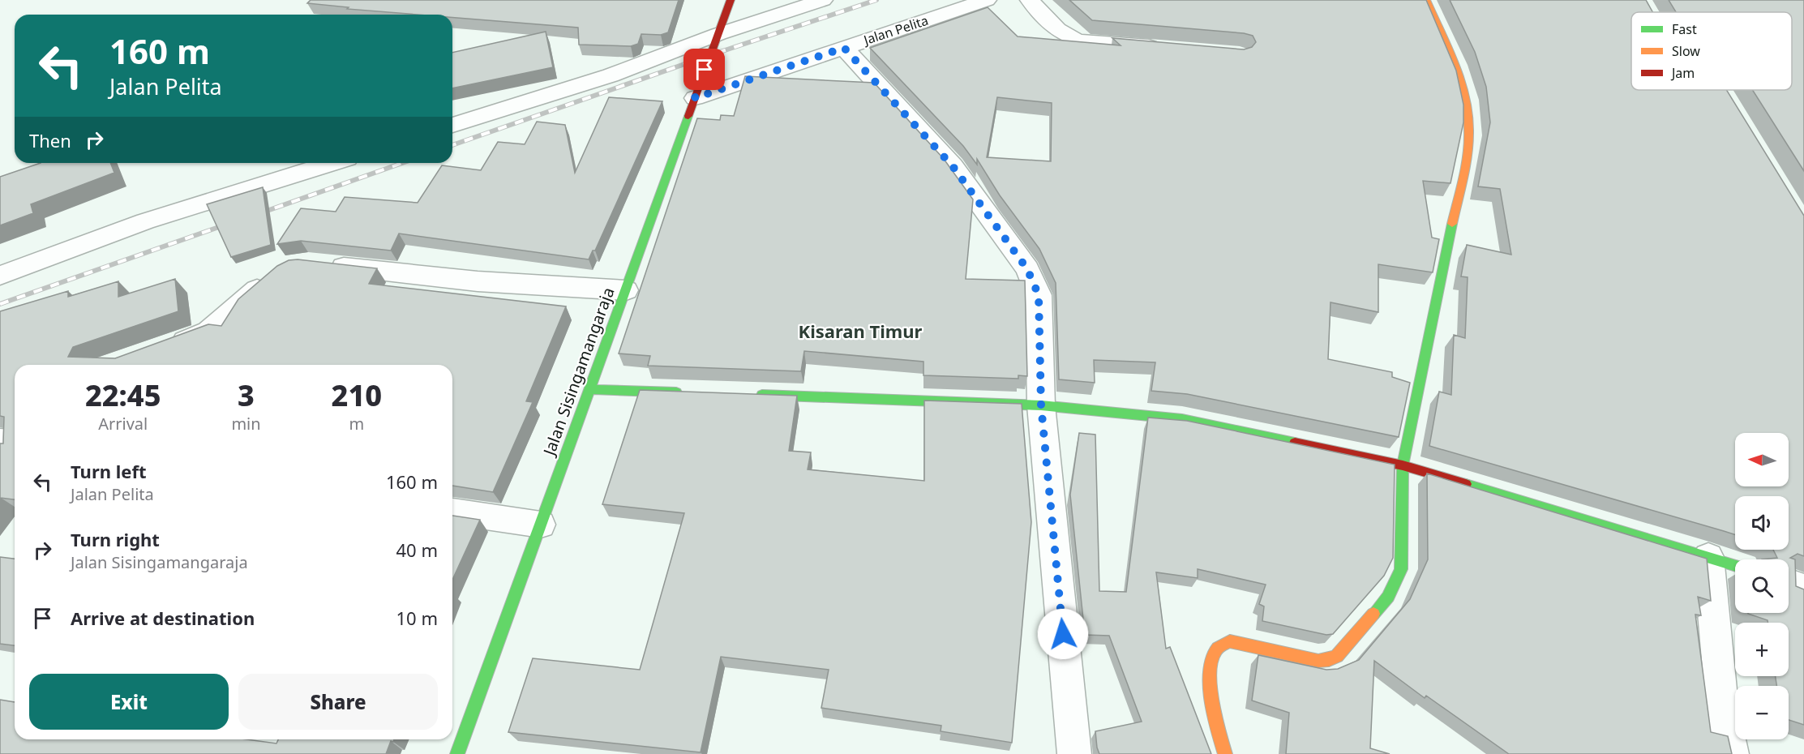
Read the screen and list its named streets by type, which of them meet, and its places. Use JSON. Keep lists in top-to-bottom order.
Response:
{
  "streets": {
    "street": ["Jalan Pelita", "Jalan Sisingamangaraja"]
  },
  "crossings": [
    ["Jalan Pelita", "Jalan Sisingamangaraja"]
  ],
  "districts": ["Kisaran Timur"],
  "legend": ["Fast", "Slow", "Jam"],
  "north": "left",
  "page": {
    "turn": ["160 m", "Jalan Pelita"],
    "then": "Then",
    "eta": [
      "22:45",
      "Arrival",
      "3",
      "min",
      "210",
      "m"
    ],
    "map_buttons": ["+", "−"],
    "list": [
      {
        "name": "Turn left",
        "note": "Jalan Pelita",
        "value": "160 m"
      },
      {
        "name": "Turn right",
        "note": "Jalan Sisingamangaraja",
        "value": "40 m"
      },
      {
        "name": "Arrive at destination",
        "value": "10 m"
      }
    ],
    "buttons": ["Exit", "Share"]
  }
}
